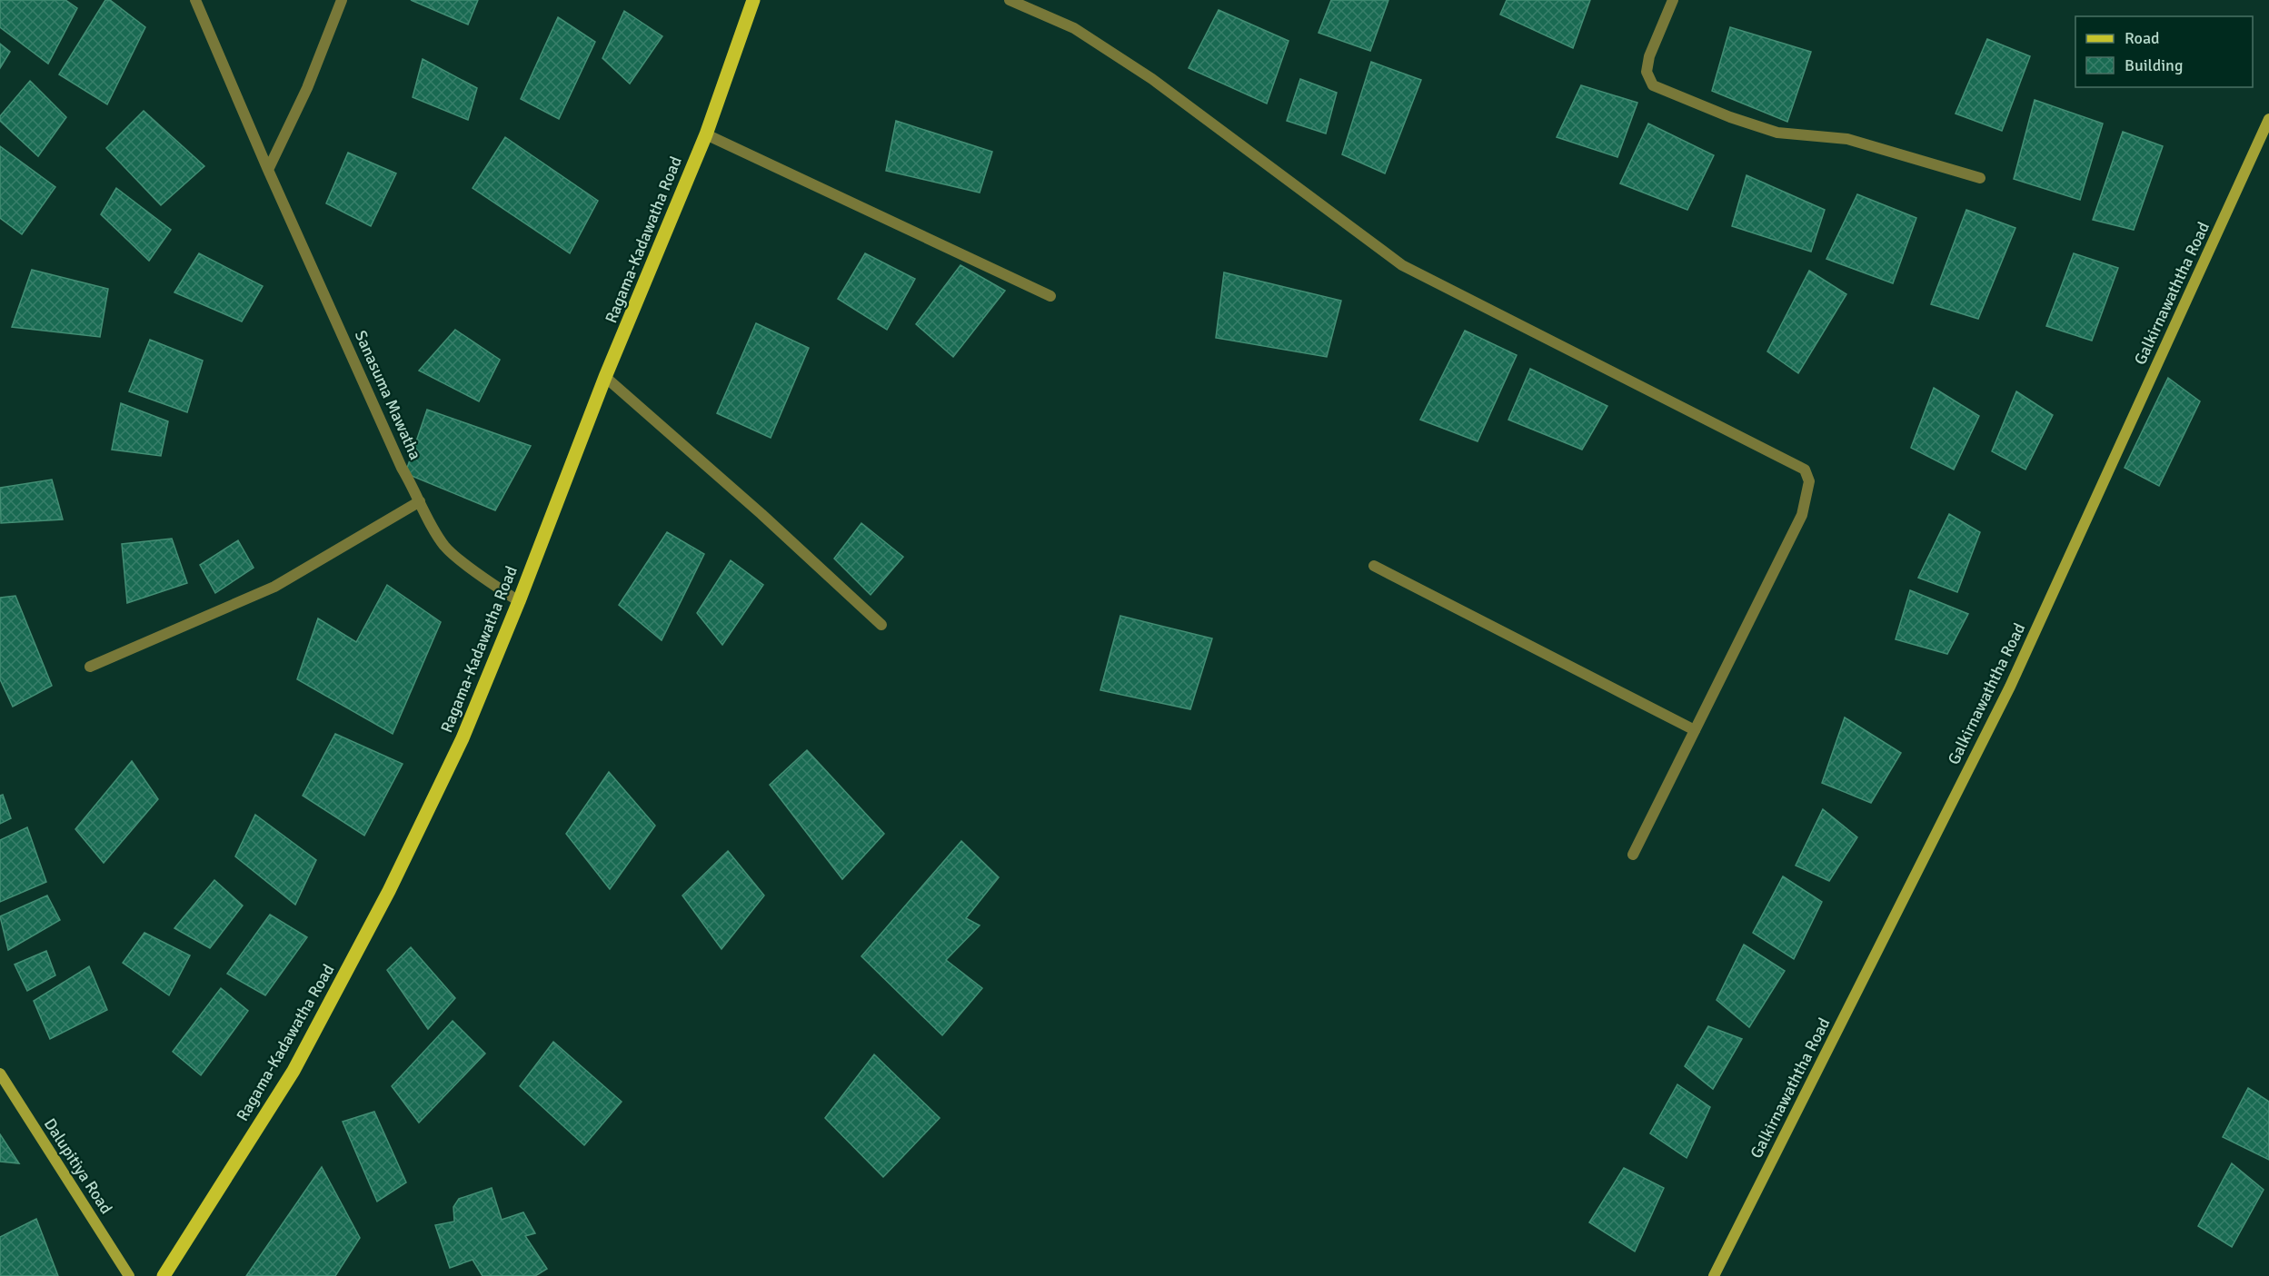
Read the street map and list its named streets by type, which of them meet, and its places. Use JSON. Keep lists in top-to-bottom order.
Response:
{
  "streets": {
    "main road": ["Ragama-Kadawatha Road"],
    "street": ["Galkirnawaththa Road", "Sanasuma Mawatha", "Dalupitiya Road"]
  },
  "crossings": [
    ["Ragama-Kadawatha Road", "Sanasuma Mawatha"]
  ],
  "legend": ["Road", "Building"]
}
